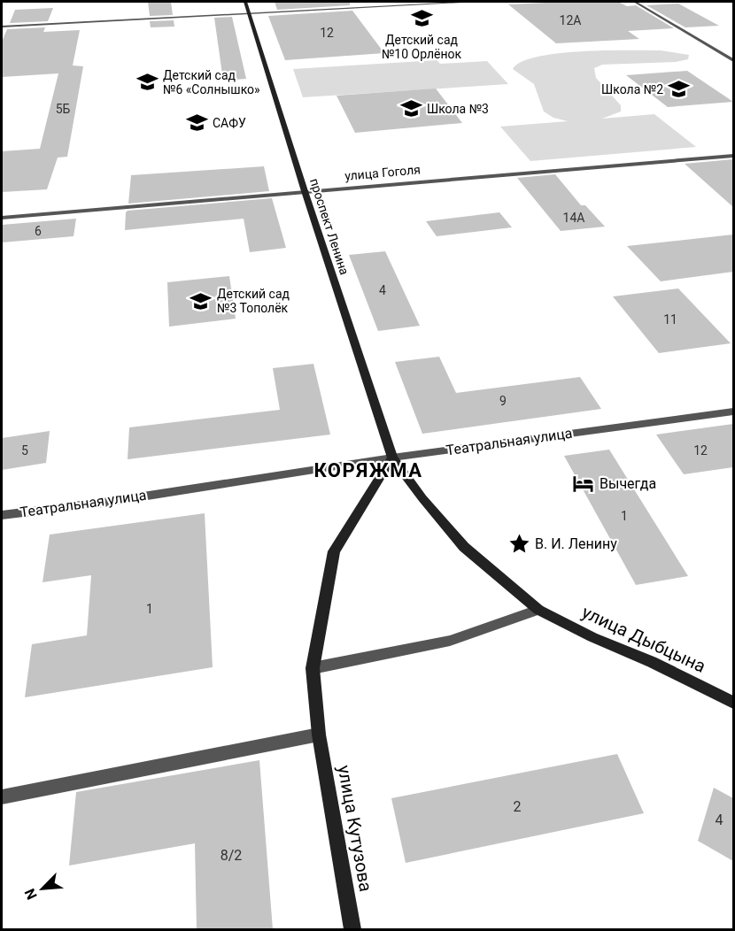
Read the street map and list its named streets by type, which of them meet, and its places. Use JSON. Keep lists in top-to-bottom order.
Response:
{
  "streets": {
    "street": [
      "улица Гоголя",
      "проспект Ленина",
      "Театральная улица",
      "улица Дыбцына",
      "улица Кутузова"
    ]
  },
  "crossings": [
    ["улица Гоголя", "проспект Ленина"],
    ["проспект Ленина", "Театральная улица"],
    ["проспект Ленина", "улица Дыбцына"],
    ["проспект Ленина", "улица Кутузова"],
    ["Театральная улица", "улица Кутузова"]
  ],
  "districts": ["КОРЯЖМА"],
  "places": {
    "school or university": [
      "Детский сад №10 Орлёнок",
      "Детский сад №6 «Солнышко»",
      "Школа №2",
      "Школа №3",
      "САФУ",
      "Детский сад №3 Тополёк"
    ],
    "hotel": ["Вычегда"],
    "place": ["В. И. Ленину"]
  },
  "house_numbers": [
    "12А",
    "12",
    "5Б",
    "14А",
    "6",
    "4",
    "11",
    "9",
    "5",
    "12",
    "1",
    "1",
    "2",
    "4",
    "8/2"
  ],
  "north": "bottom left"
}
